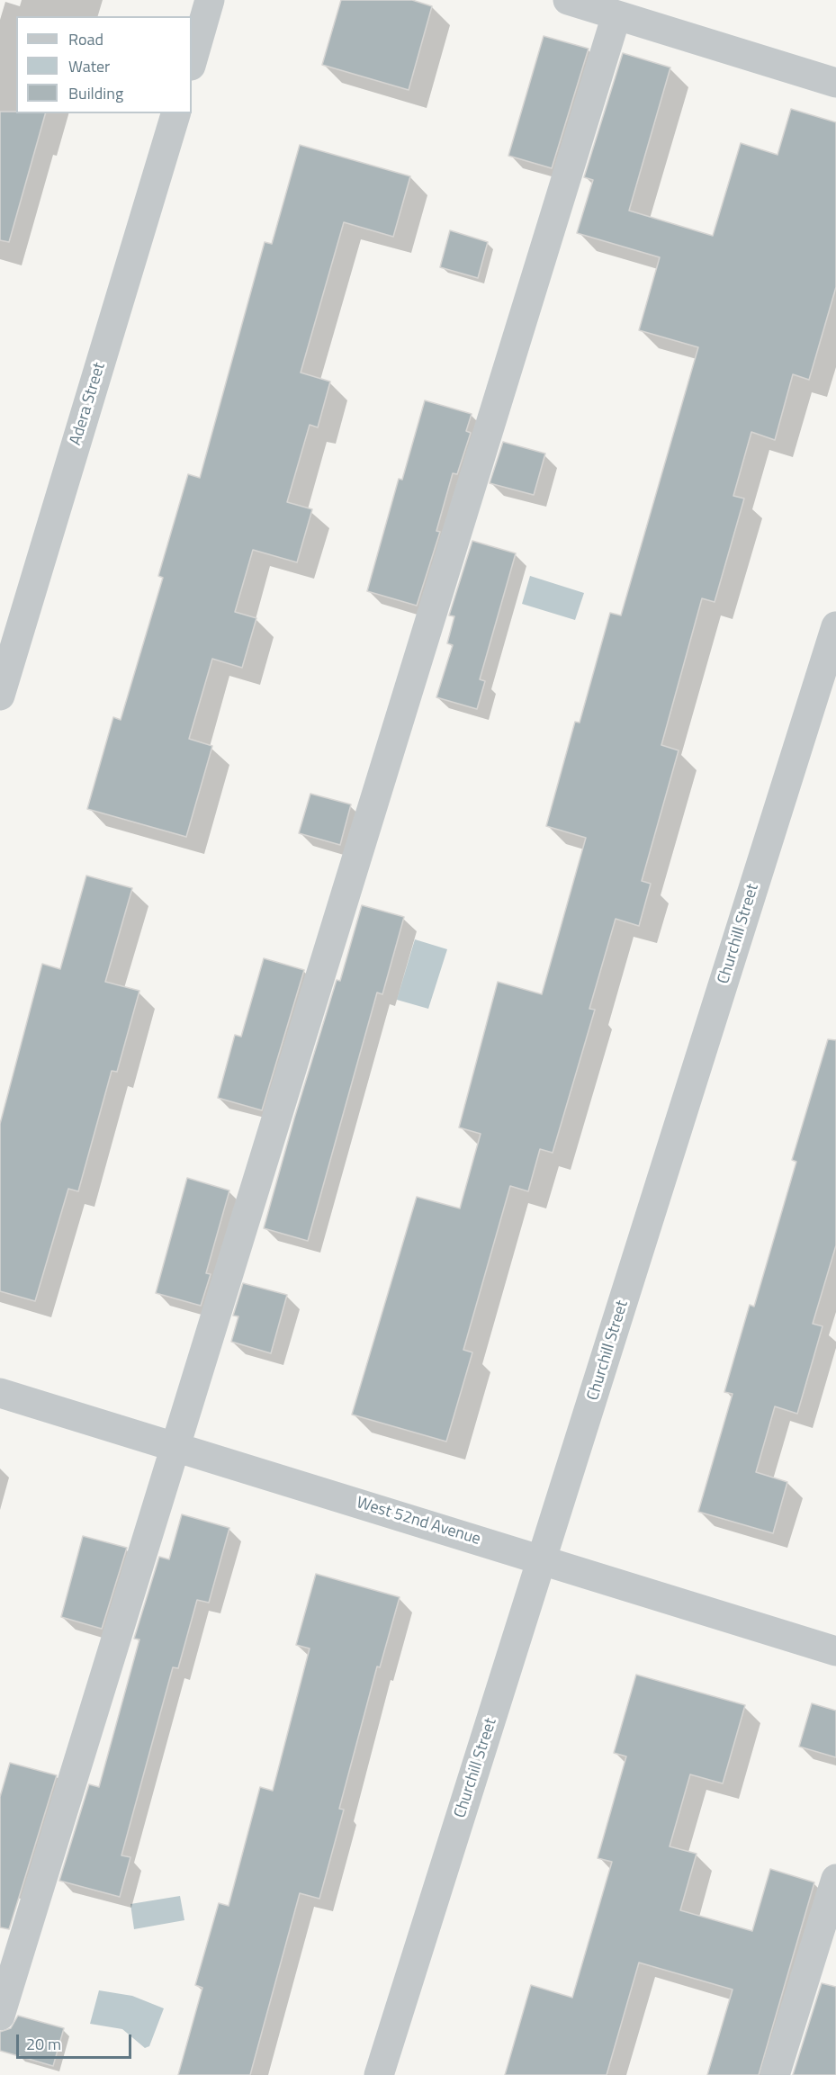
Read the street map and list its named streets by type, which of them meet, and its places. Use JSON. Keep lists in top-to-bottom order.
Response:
{
  "streets": {
    "street": ["Adera Street", "Churchill Street", "West 52nd Avenue"]
  },
  "crossings": [
    ["Churchill Street", "West 52nd Avenue"]
  ],
  "legend": ["Road", "Water", "Building"],
  "scale_bar": "20 m"
}
